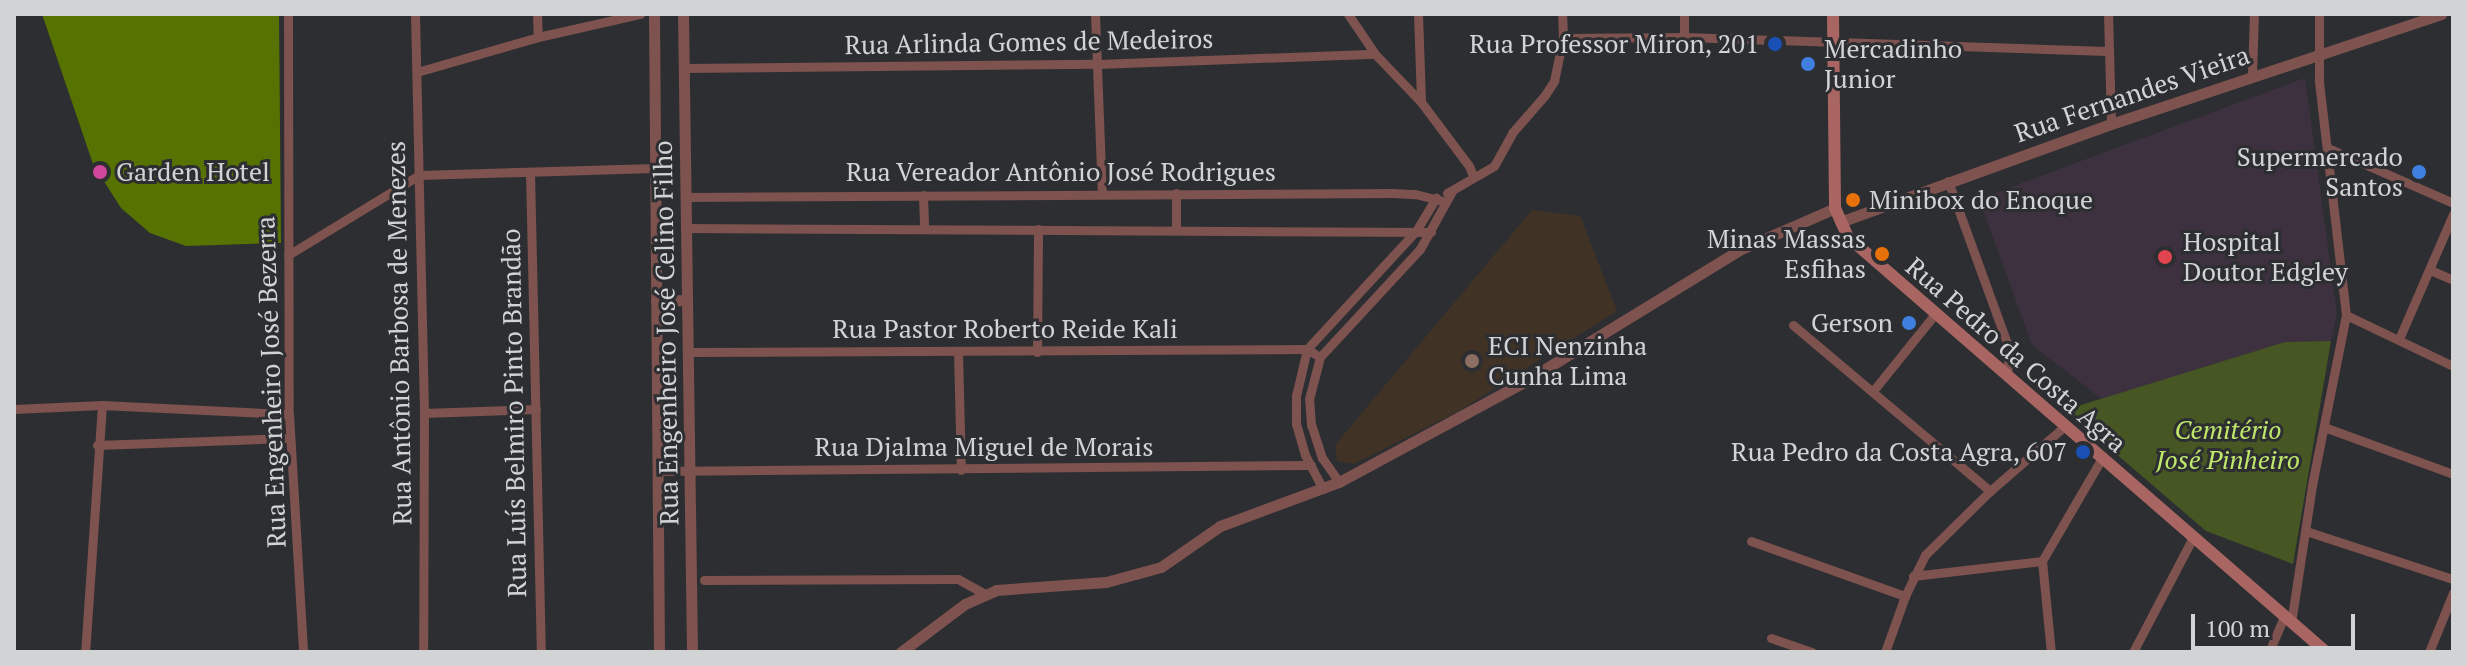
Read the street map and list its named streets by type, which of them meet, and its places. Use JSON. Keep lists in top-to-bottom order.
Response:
{
  "streets": {
    "main road": ["Rua Pedro da Costa Agra"],
    "street": [
      "Rua Arlinda Gomes de Medeiros",
      "Rua Fernandes Vieira",
      "Rua Vereador Antônio José Rodrigues",
      "Rua Pastor Roberto Reide Kali",
      "Rua Antônio Barbosa de Menezes",
      "Rua Engenheiro José Celino Filho",
      "Rua Engenheiro José Bezerra",
      "Rua Luís Belmiro Pinto Brandão",
      "Rua Djalma Miguel de Morais"
    ]
  },
  "crossings": [
    ["Rua Arlinda Gomes de Medeiros", "Rua Engenheiro José Celino Filho"],
    ["Rua Fernandes Vieira", "Rua Pedro da Costa Agra"],
    ["Rua Vereador Antônio José Rodrigues", "Rua Engenheiro José Celino Filho"],
    ["Rua Pastor Roberto Reide Kali", "Rua Engenheiro José Celino Filho"],
    ["Rua Engenheiro José Celino Filho", "Rua Djalma Miguel de Morais"]
  ],
  "parks": ["Cemitério José Pinheiro"],
  "places": [
    "Rua Professor Miron, 201",
    "Mercadinho Junior",
    "Garden Hotel",
    "Supermercado Santos",
    "Minibox do Enoque",
    "Minas Massas Esfihas",
    "Hospital Doutor Edgley",
    "Gerson",
    "ECI Nenzinha Cunha Lima",
    "Rua Pedro da Costa Agra, 607"
  ],
  "scale_bar": "100 m"
}
